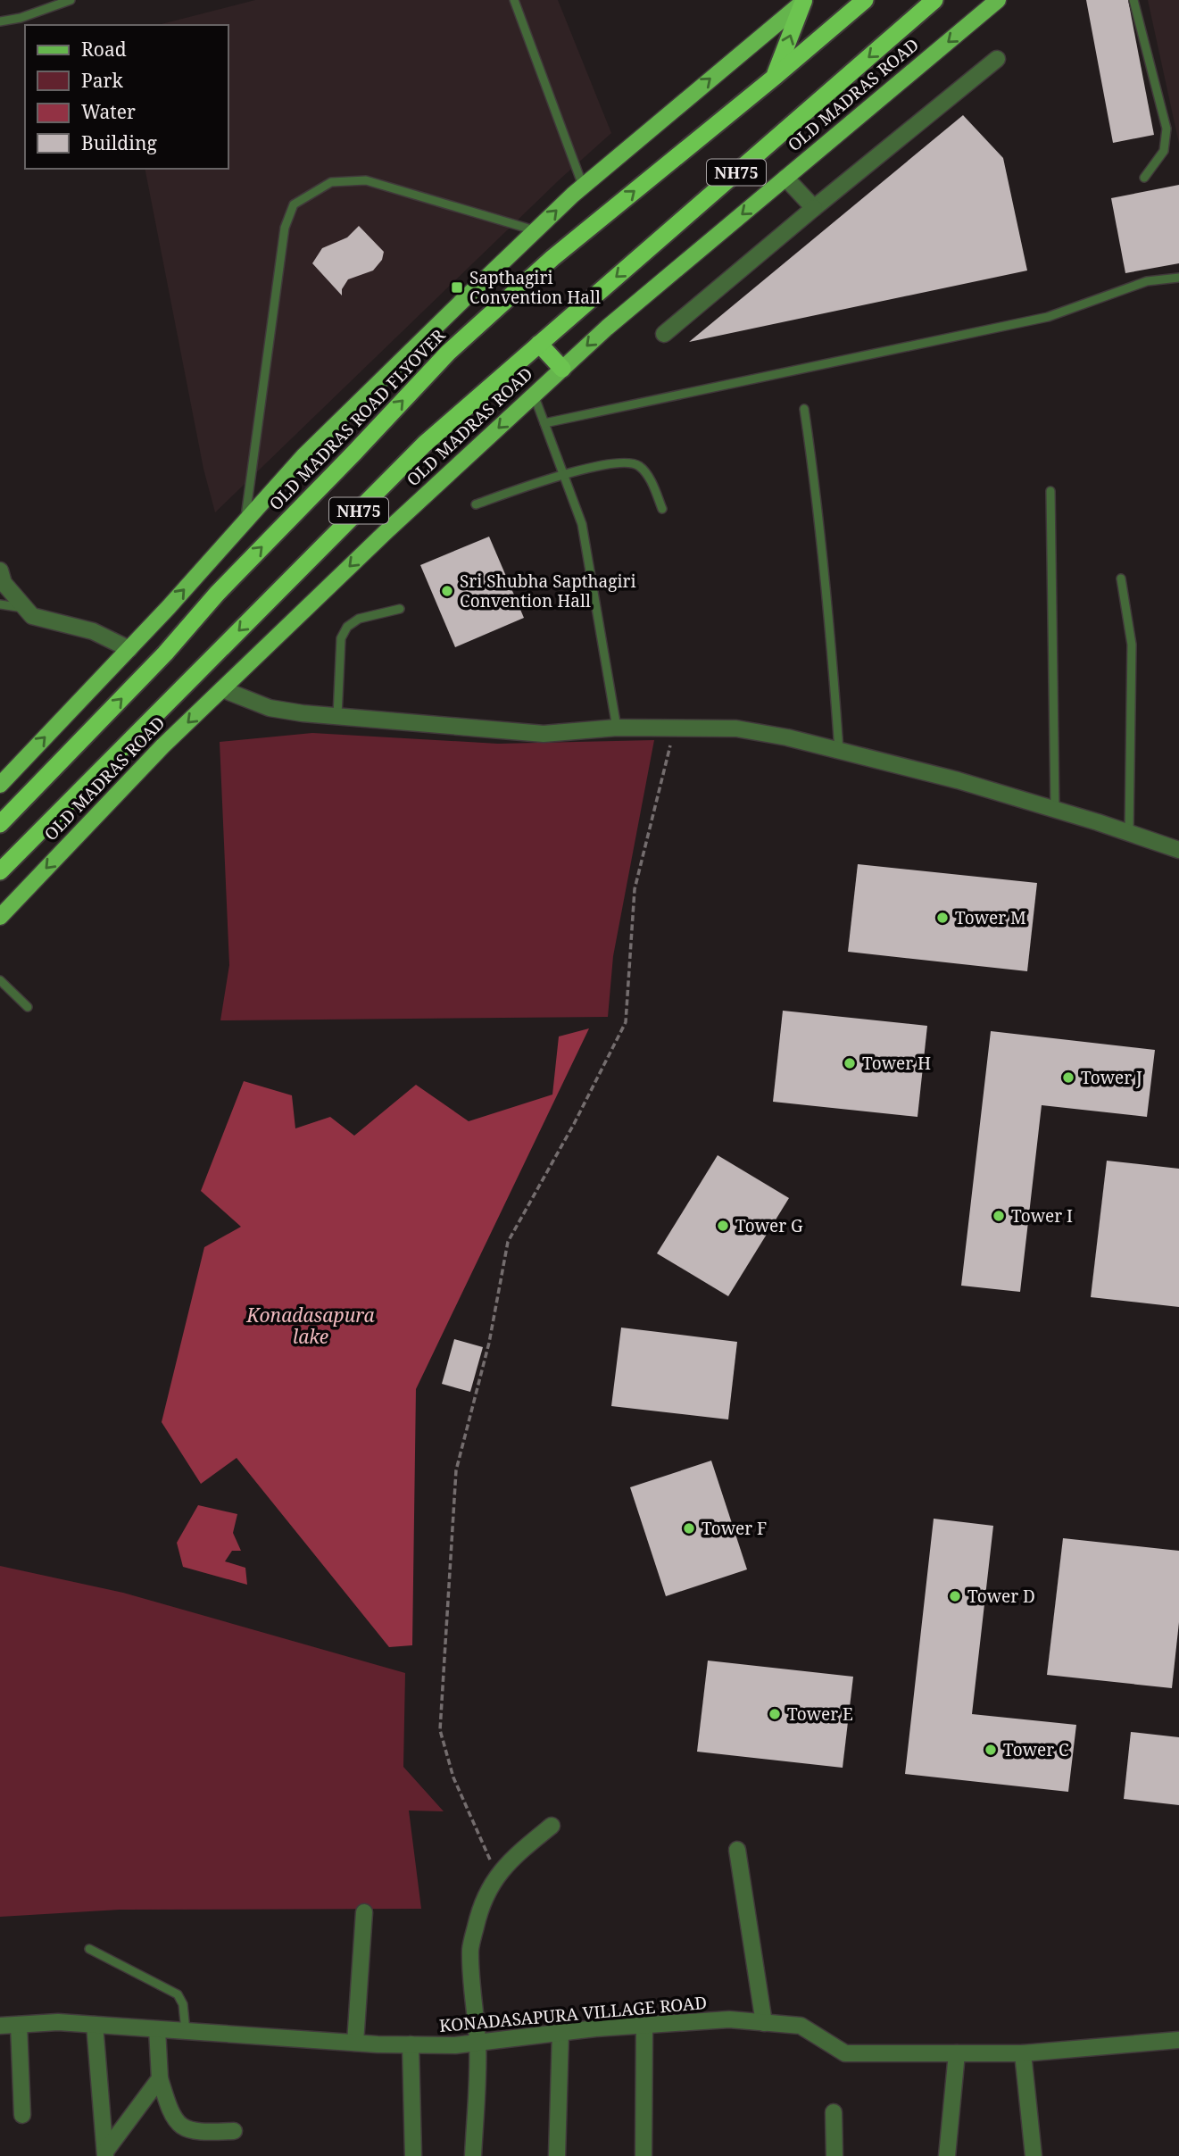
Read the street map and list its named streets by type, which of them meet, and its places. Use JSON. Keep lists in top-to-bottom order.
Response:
{
  "streets": {
    "highway": ["OLD MADRAS ROAD", "NH75", "OLD MADRAS ROAD FLYOVER"],
    "street": ["KONADASAPURA VILLAGE ROAD"]
  },
  "crossings": [
    ["OLD MADRAS ROAD", "NH75"],
    ["NH75", "OLD MADRAS ROAD FLYOVER"]
  ],
  "water": ["Konadasapura lake"],
  "places": {
    "transit": ["Sapthagiri Convention Hall"],
    "other": [
      "Sri Shubha Sapthagiri Convention Hall",
      "Tower M",
      "Tower H",
      "Tower J",
      "Tower I",
      "Tower G",
      "Tower F",
      "Tower D",
      "Tower E",
      "Tower C"
    ]
  },
  "legend": [
    "Road",
    "Park",
    "Water",
    "Building"
  ]
}
